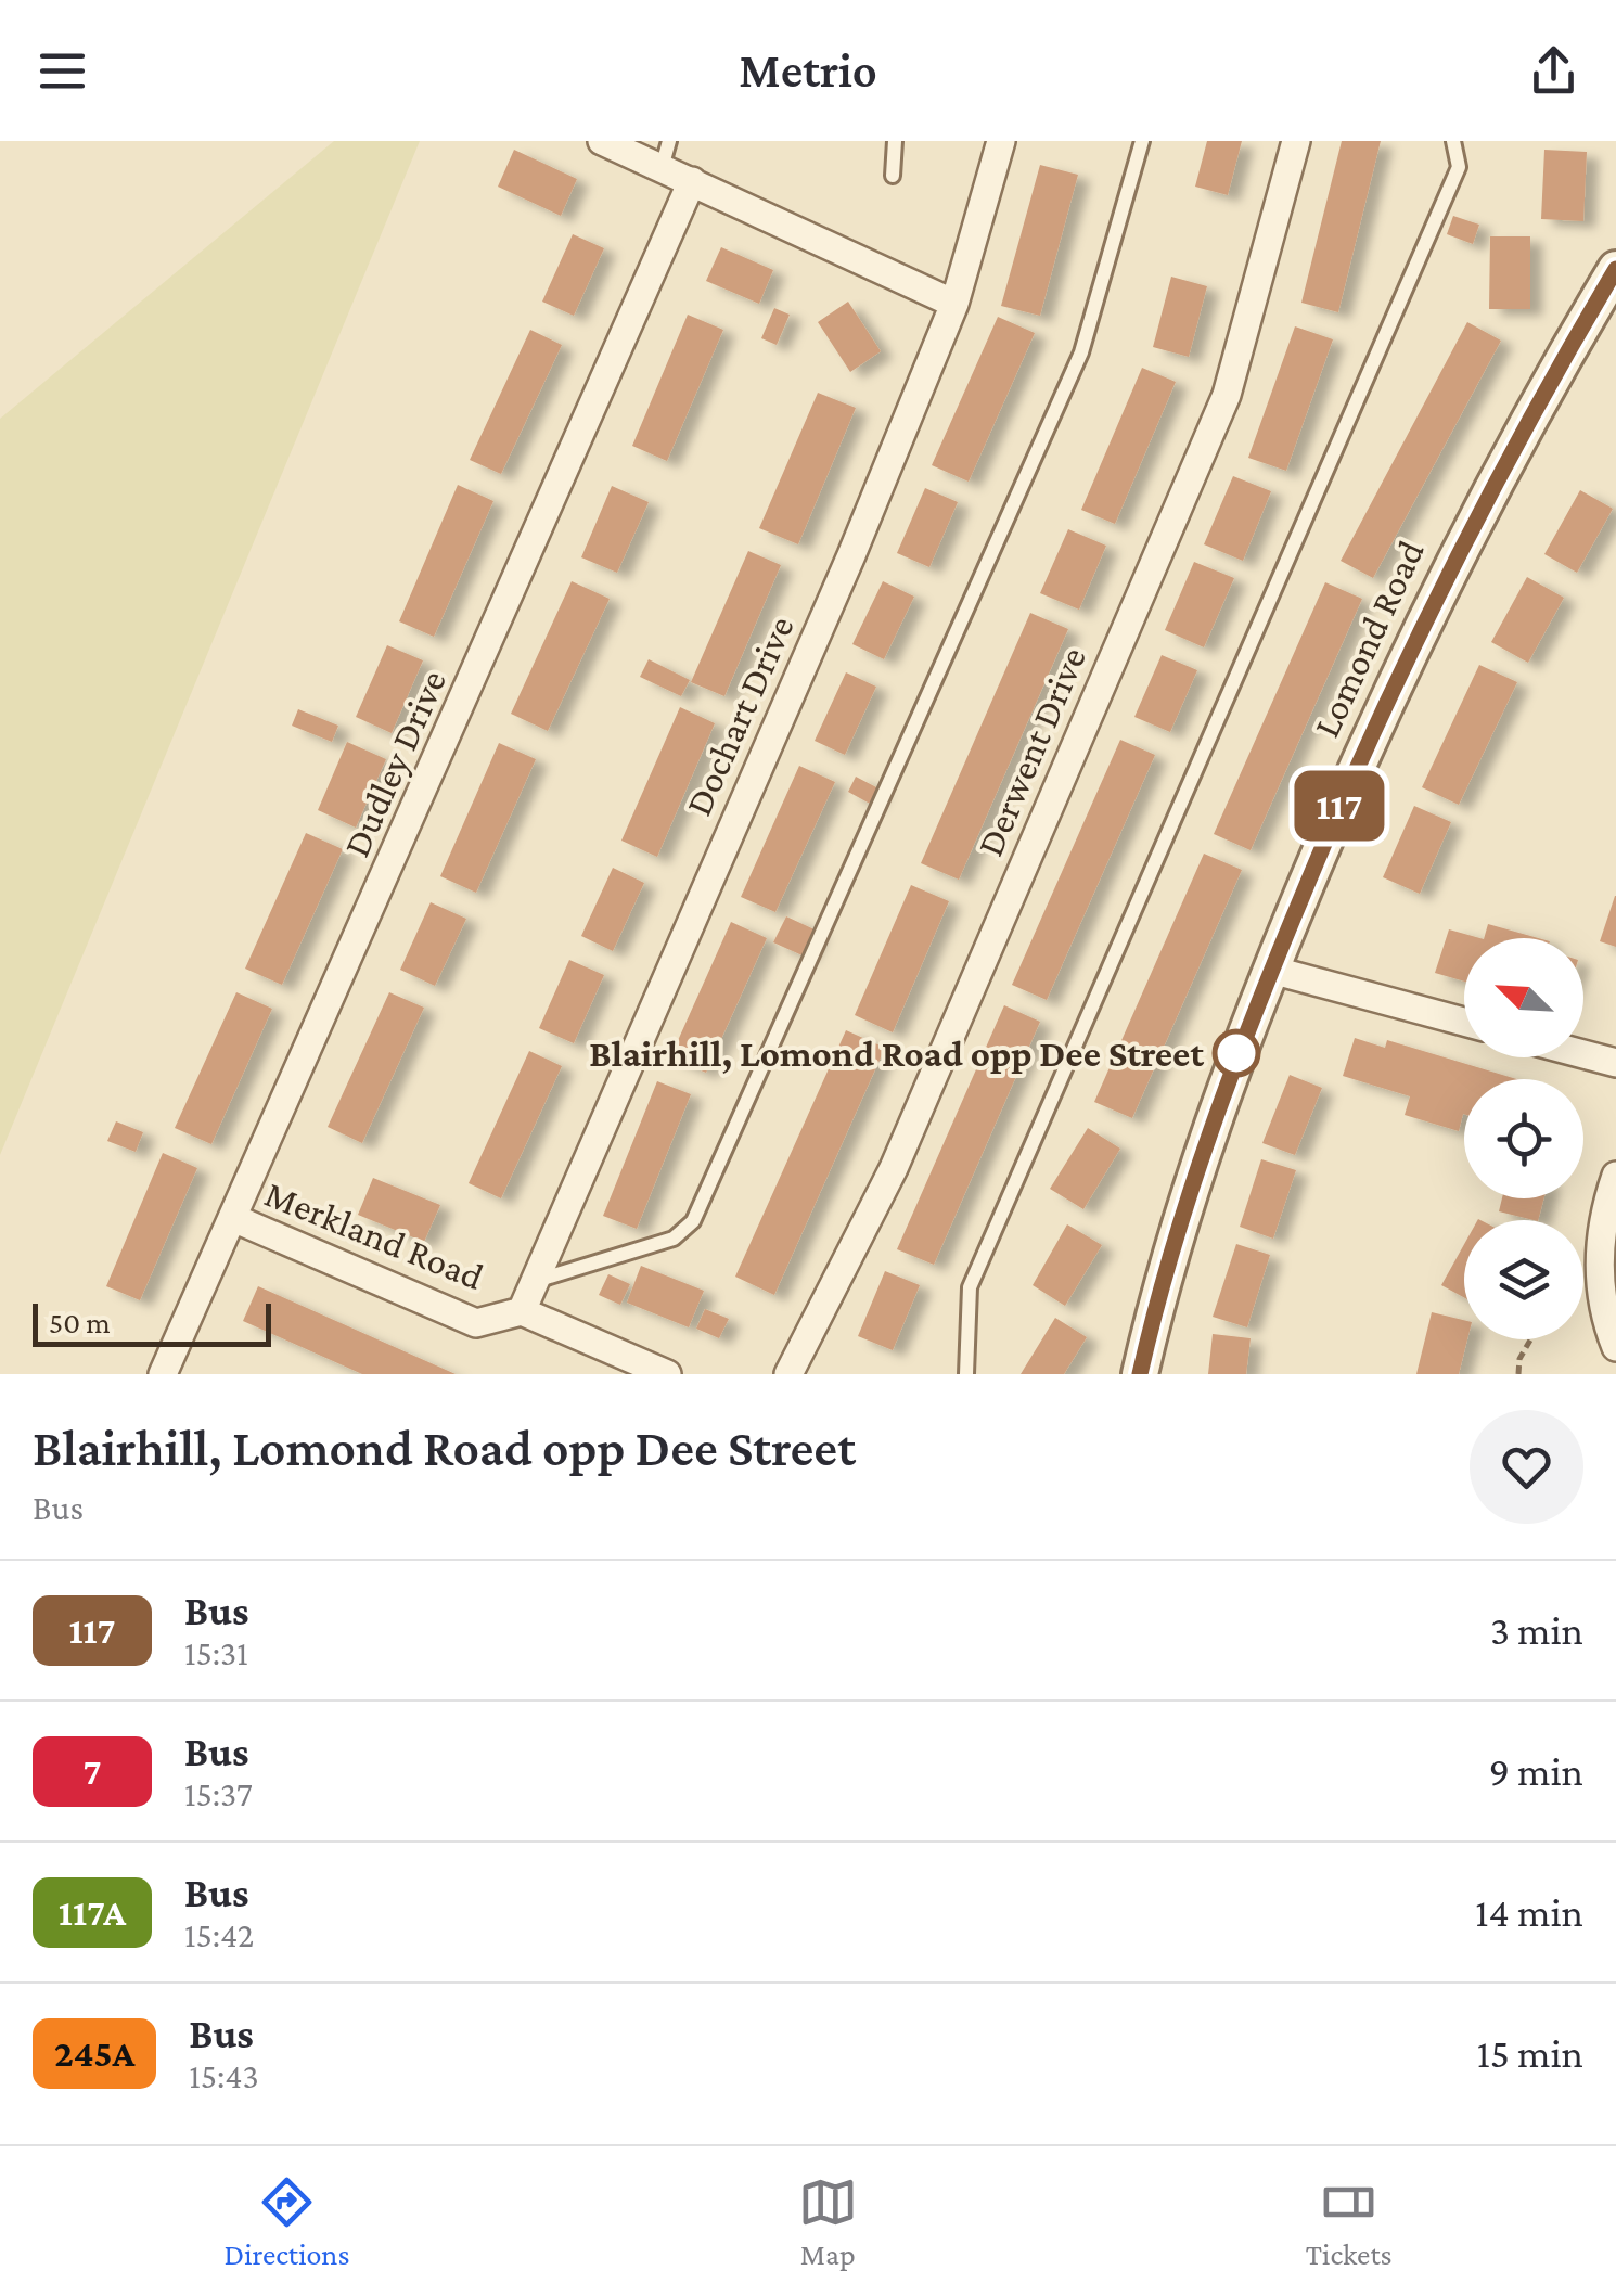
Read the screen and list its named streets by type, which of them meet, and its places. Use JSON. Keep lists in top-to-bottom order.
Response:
{
  "streets": {
    "street": [
      "Lomond Road",
      "Dochart Drive",
      "Derwent Drive",
      "Dudley Drive",
      "Merkland Road"
    ]
  },
  "crossings": [
    ["Dochart Drive", "Merkland Road"],
    ["Dudley Drive", "Merkland Road"]
  ],
  "places": ["Blairhill, Lomond Road opp Dee Street"],
  "lines": ["bus line 117"],
  "scale_bar": "50 m",
  "north": "top left",
  "page": {
    "header": "Metrio",
    "on_map": "117",
    "scale": "50 m",
    "heading": ["Blairhill, Lomond Road opp Dee Street", "Bus"],
    "list": [
      {
        "mark": "117",
        "name": "Bus",
        "note": "15:31",
        "value": "3 min"
      },
      {
        "mark": "7",
        "name": "Bus",
        "note": "15:37",
        "value": "9 min"
      },
      {
        "mark": "117A",
        "name": "Bus",
        "note": "15:42",
        "value": "14 min"
      },
      {
        "mark": "245A",
        "name": "Bus",
        "note": "15:43",
        "value": "15 min"
      }
    ],
    "tabs": ["Directions", "Map", "Tickets"]
  }
}
